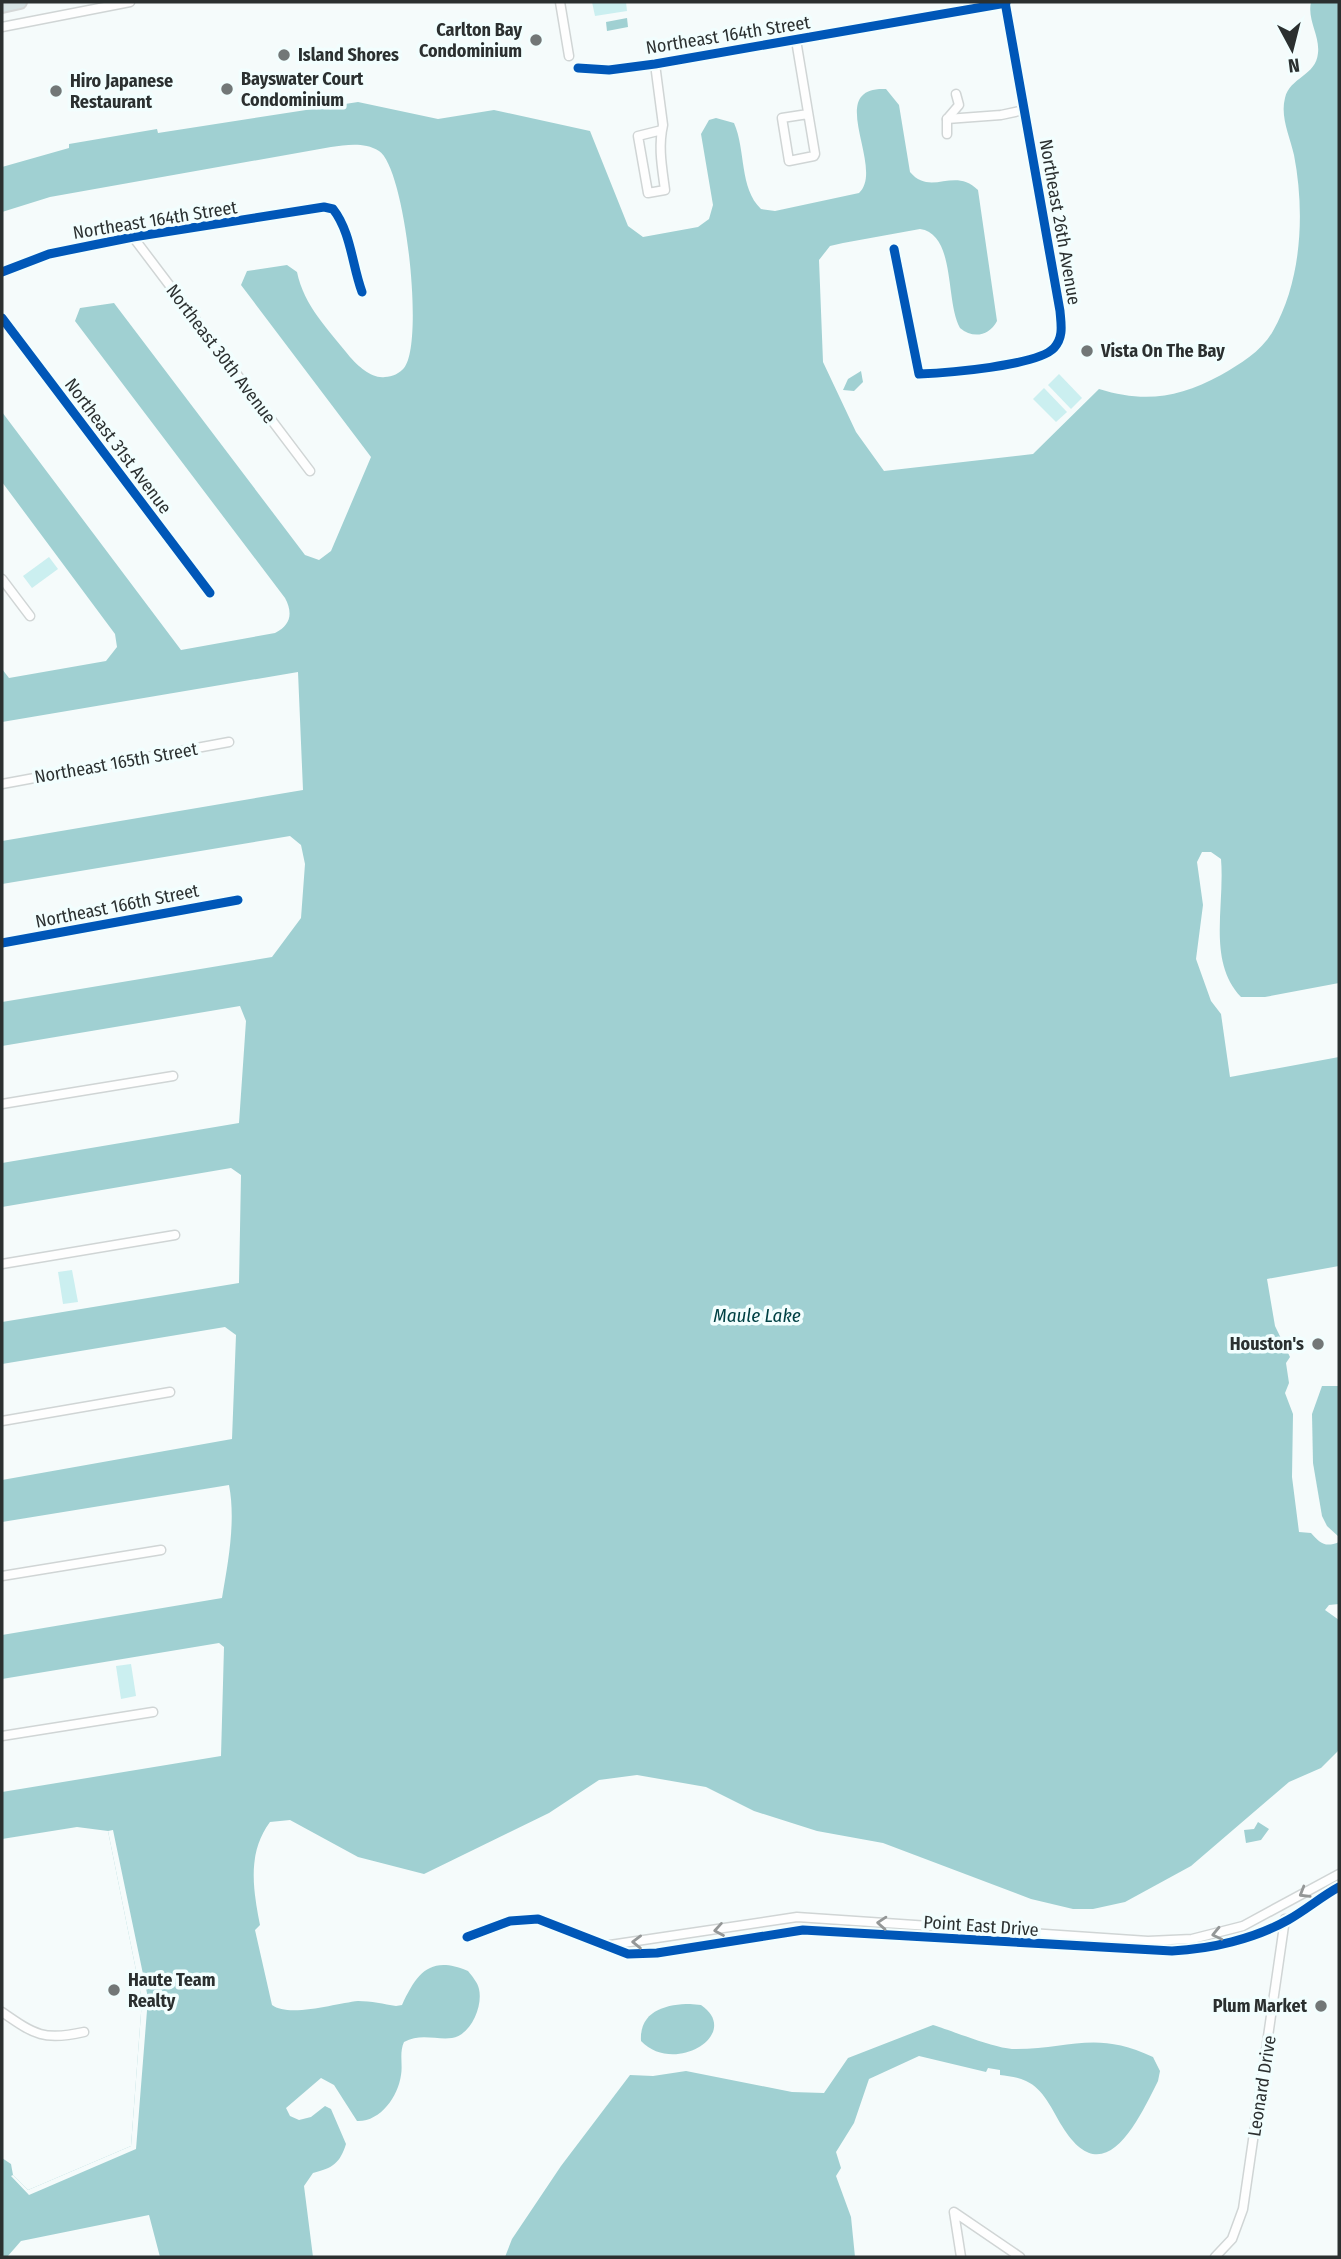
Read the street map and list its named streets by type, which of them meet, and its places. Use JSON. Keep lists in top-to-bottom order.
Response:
{
  "streets": {
    "street": [
      "Northeast 164th Street",
      "Northeast 26th Avenue",
      "Northeast 30th Avenue",
      "Northeast 31st Avenue",
      "Northeast 165th Street",
      "Northeast 166th Street",
      "Point East Drive",
      "Leonard Drive"
    ]
  },
  "crossings": [
    ["Northeast 164th Street", "Northeast 26th Avenue"],
    ["Northeast 164th Street", "Northeast 30th Avenue"],
    ["Point East Drive", "Leonard Drive"]
  ],
  "water": ["Maule Lake"],
  "places": [
    "Carlton Bay Condominium",
    "Island Shores",
    "Bayswater Court Condominium",
    "Hiro Japanese Restaurant",
    "Vista On The Bay",
    "Houston's",
    "Haute Team Realty",
    "Plum Market"
  ],
  "north": "bottom"
}
